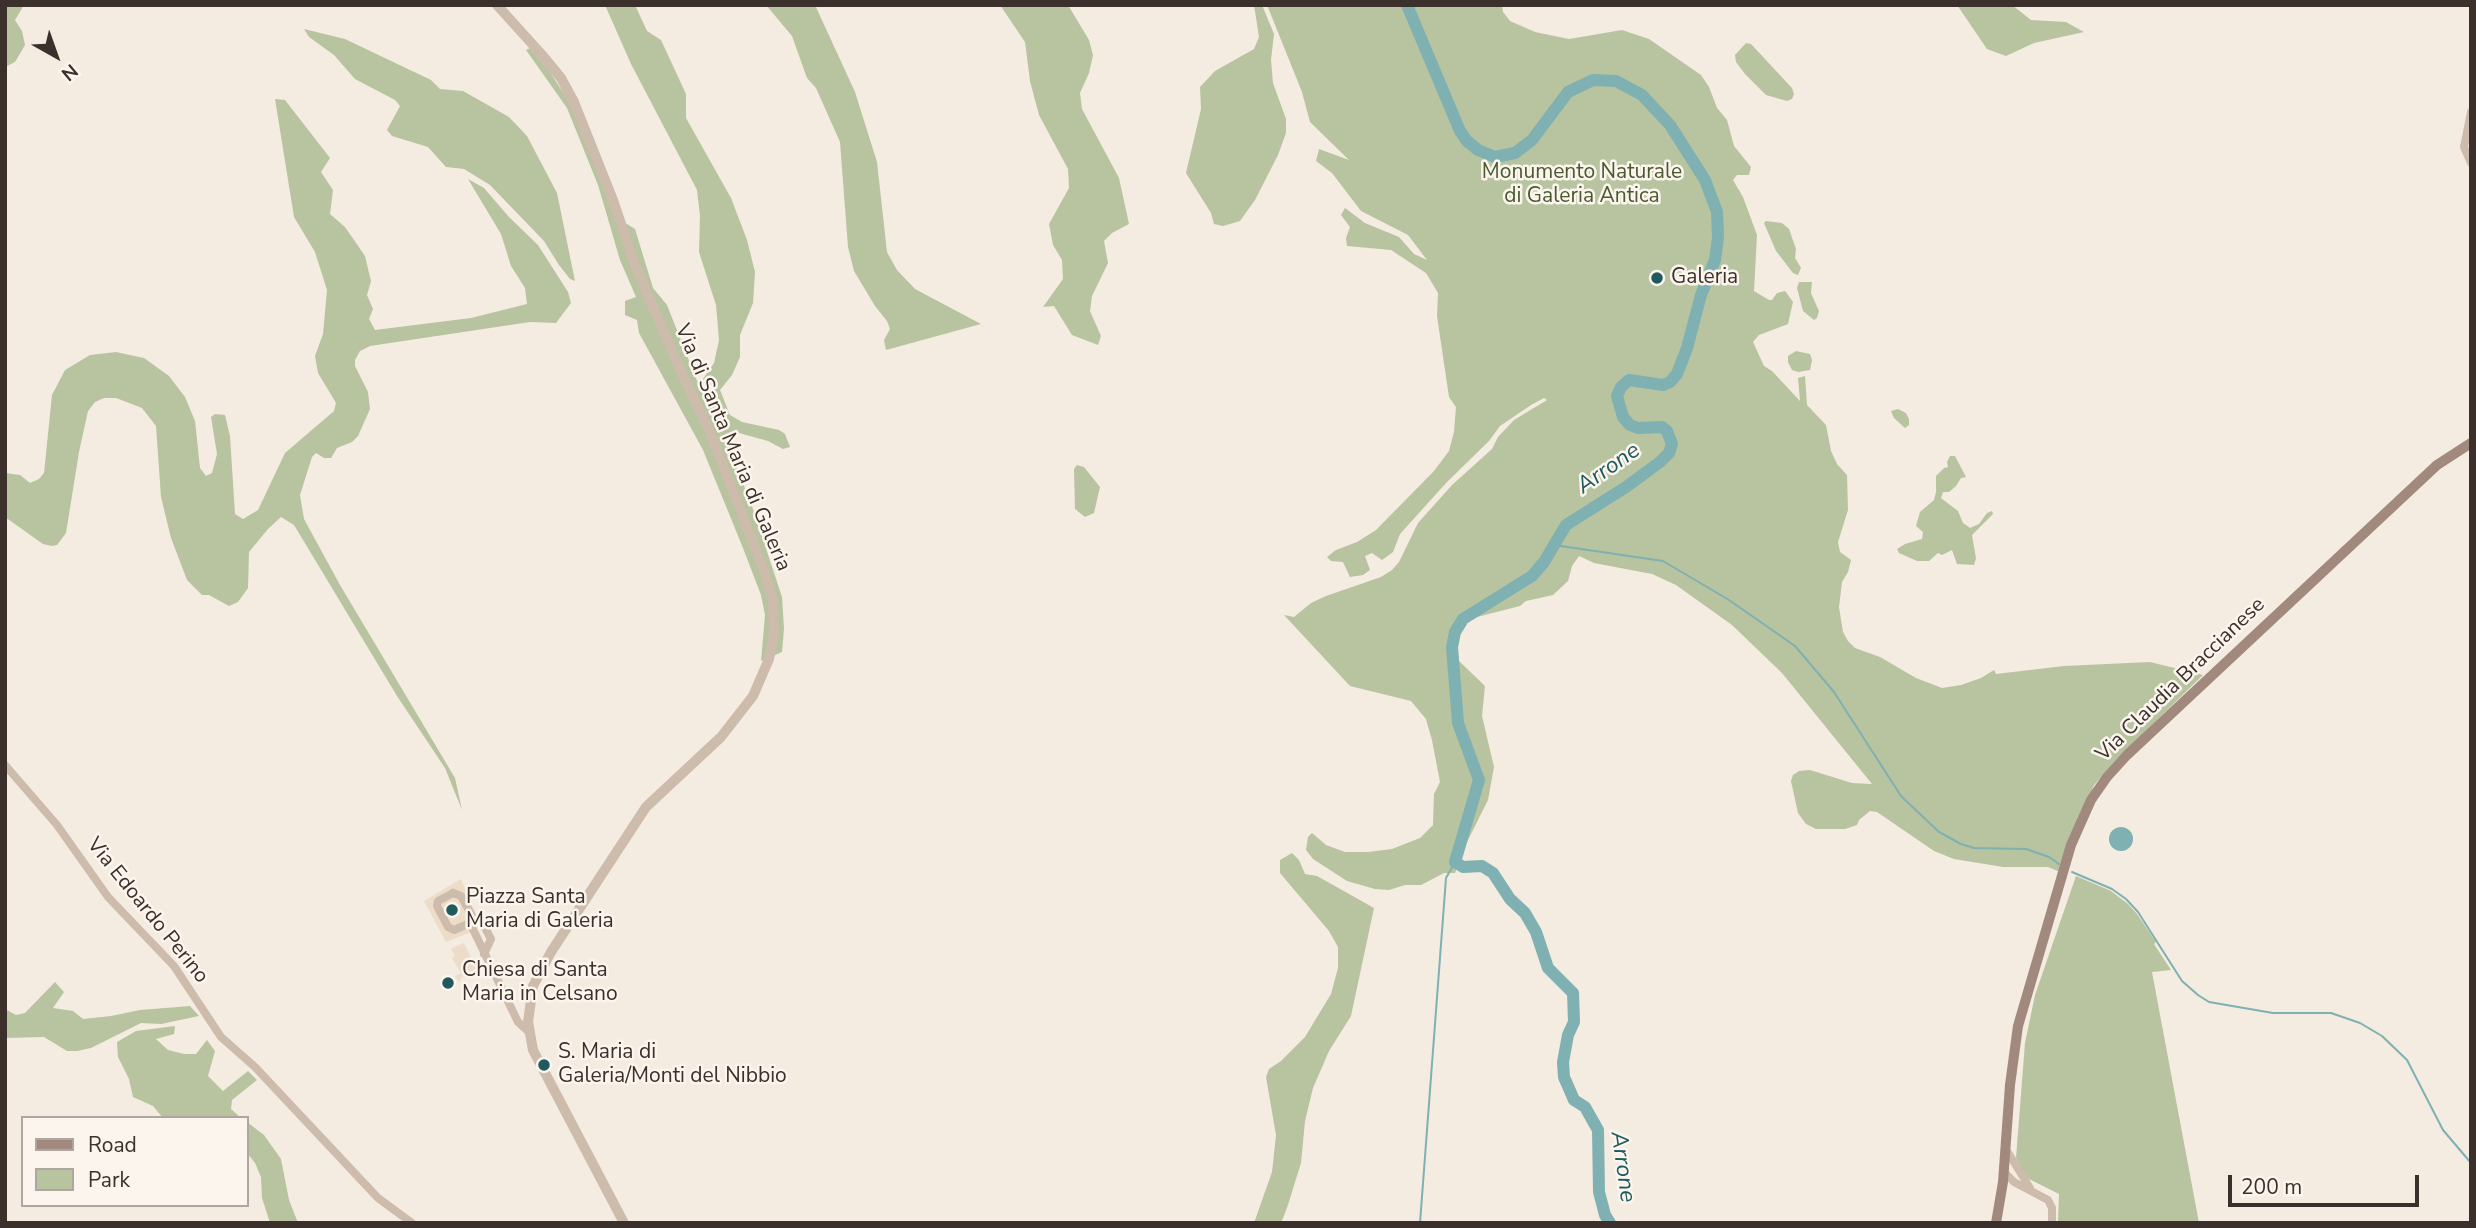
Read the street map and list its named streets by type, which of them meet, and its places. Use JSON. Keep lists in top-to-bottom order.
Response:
{
  "streets": {
    "main road": ["Via Claudia Braccianese"],
    "street": ["Via di Santa Maria di Galeria", "Via Edoardo Perino"]
  },
  "water": ["Arrone"],
  "parks": ["Monumento Naturale di Galeria Antica"],
  "places": [
    "Galeria",
    "Piazza Santa Maria di Galeria",
    "Chiesa di Santa Maria in Celsano",
    "S. Maria di Galeria/Monti del Nibbio"
  ],
  "legend": ["Road", "Park"],
  "scale_bar": "200 m",
  "north": "bottom right"
}
